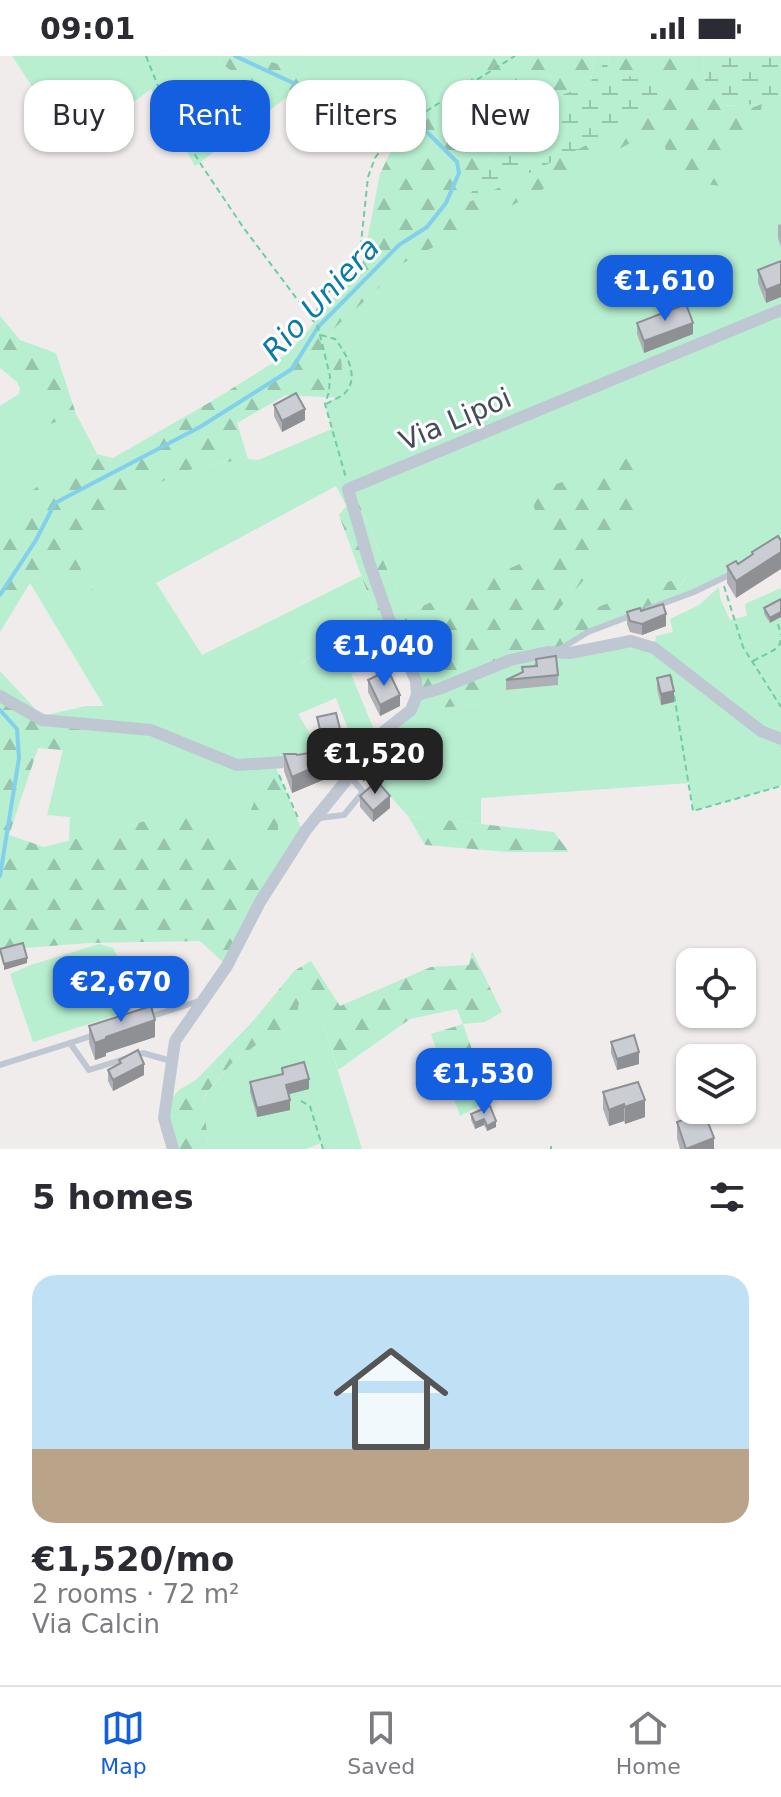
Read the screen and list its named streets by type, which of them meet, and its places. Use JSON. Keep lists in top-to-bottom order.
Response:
{
  "streets": {
    "street": ["Via Lipoi"]
  },
  "water": ["Rio Uniera"],
  "page": {
    "status": "09:01",
    "chip": [
      "Buy",
      "Rent",
      "Filters",
      "New"
    ],
    "price": [
      "€1,610",
      "€1,040",
      "€1,520",
      "€2,670",
      "€1,530"
    ],
    "heading": "5 homes",
    "list": [
      {
        "name": "€1,520/mo",
        "note": "2 rooms · 72 m² · Via Calcin"
      }
    ],
    "tabs": ["Map", "Saved", "Home"]
  }
}
